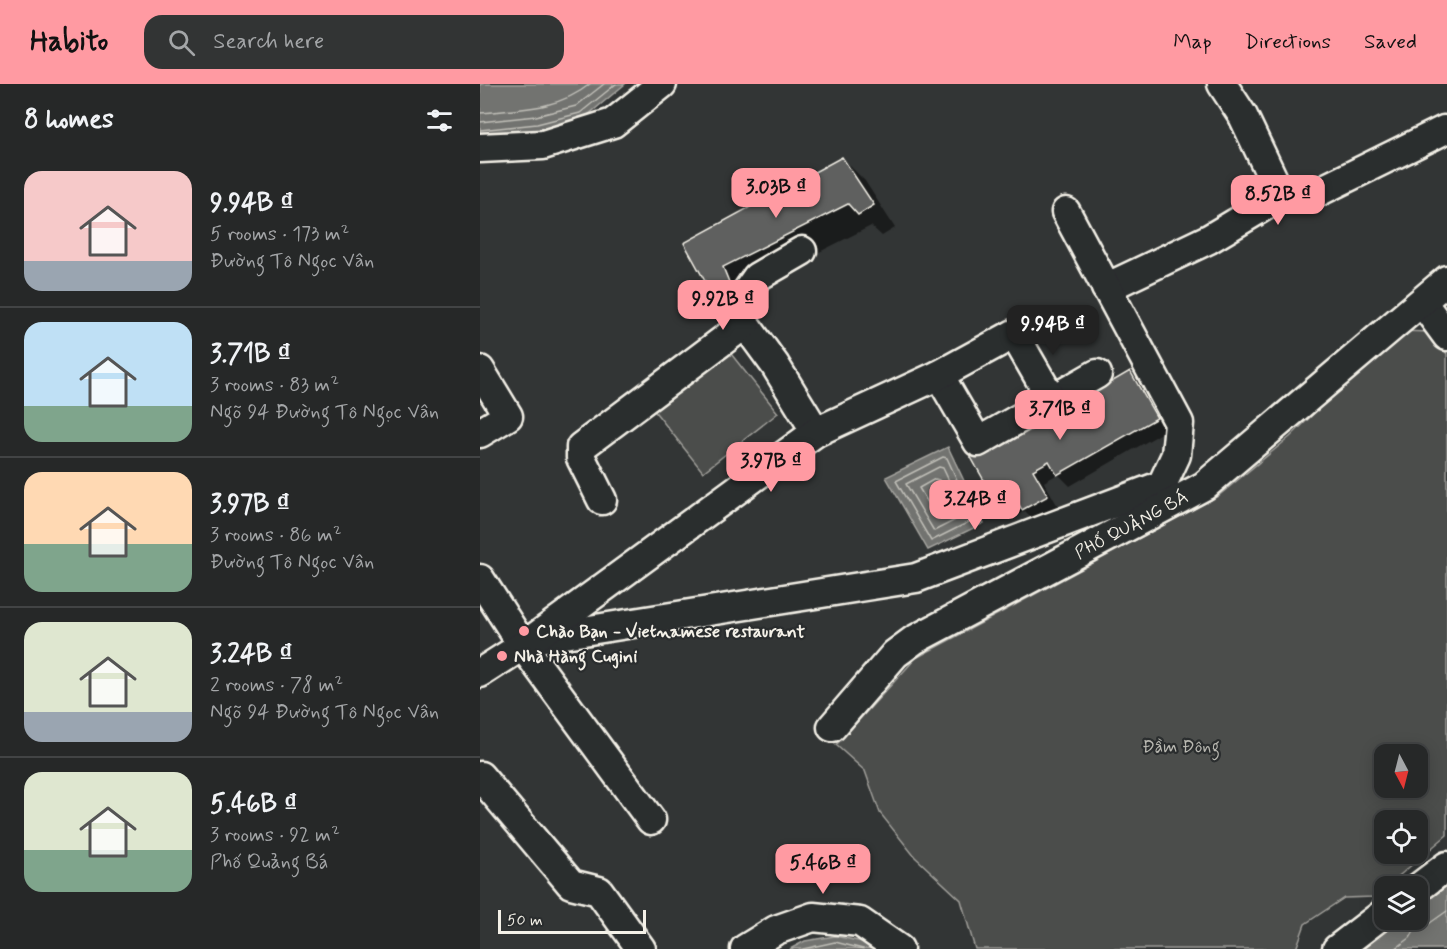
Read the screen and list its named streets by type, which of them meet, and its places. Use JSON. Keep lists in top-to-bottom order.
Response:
{
  "streets": {
    "street": ["PHỐ QUẢNG BÁ"]
  },
  "parks": ["Đầm Đông"],
  "places": ["Chào Bạn - Vietnamese restaurant", "Nhà Hàng Cugini"],
  "scale_bar": "50 m",
  "north": "bottom",
  "page": {
    "header": "Habito",
    "search": "Search here",
    "nav": ["Map", "Directions", "Saved"],
    "heading": "8 homes",
    "list": [
      {
        "name": "9.94B ₫",
        "note": "5 rooms · 173 m² · Đường Tô Ngọc Vân"
      },
      {
        "name": "3.71B ₫",
        "note": "3 rooms · 83 m² · Ngõ 94 Đường Tô Ngọc Vân"
      },
      {
        "name": "3.97B ₫",
        "note": "3 rooms · 86 m² · Đường Tô Ngọc Vân"
      },
      {
        "name": "3.24B ₫",
        "note": "2 rooms · 78 m² · Ngõ 94 Đường Tô Ngọc Vân"
      },
      {
        "name": "5.46B ₫",
        "note": "3 rooms · 92 m² · Phố Quảng Bá"
      }
    ],
    "price": [
      "3.03B ₫",
      "8.52B ₫",
      "9.92B ₫",
      "9.94B ₫",
      "3.71B ₫",
      "3.97B ₫",
      "3.24B ₫",
      "5.46B ₫"
    ],
    "scale": "50 m"
  }
}
